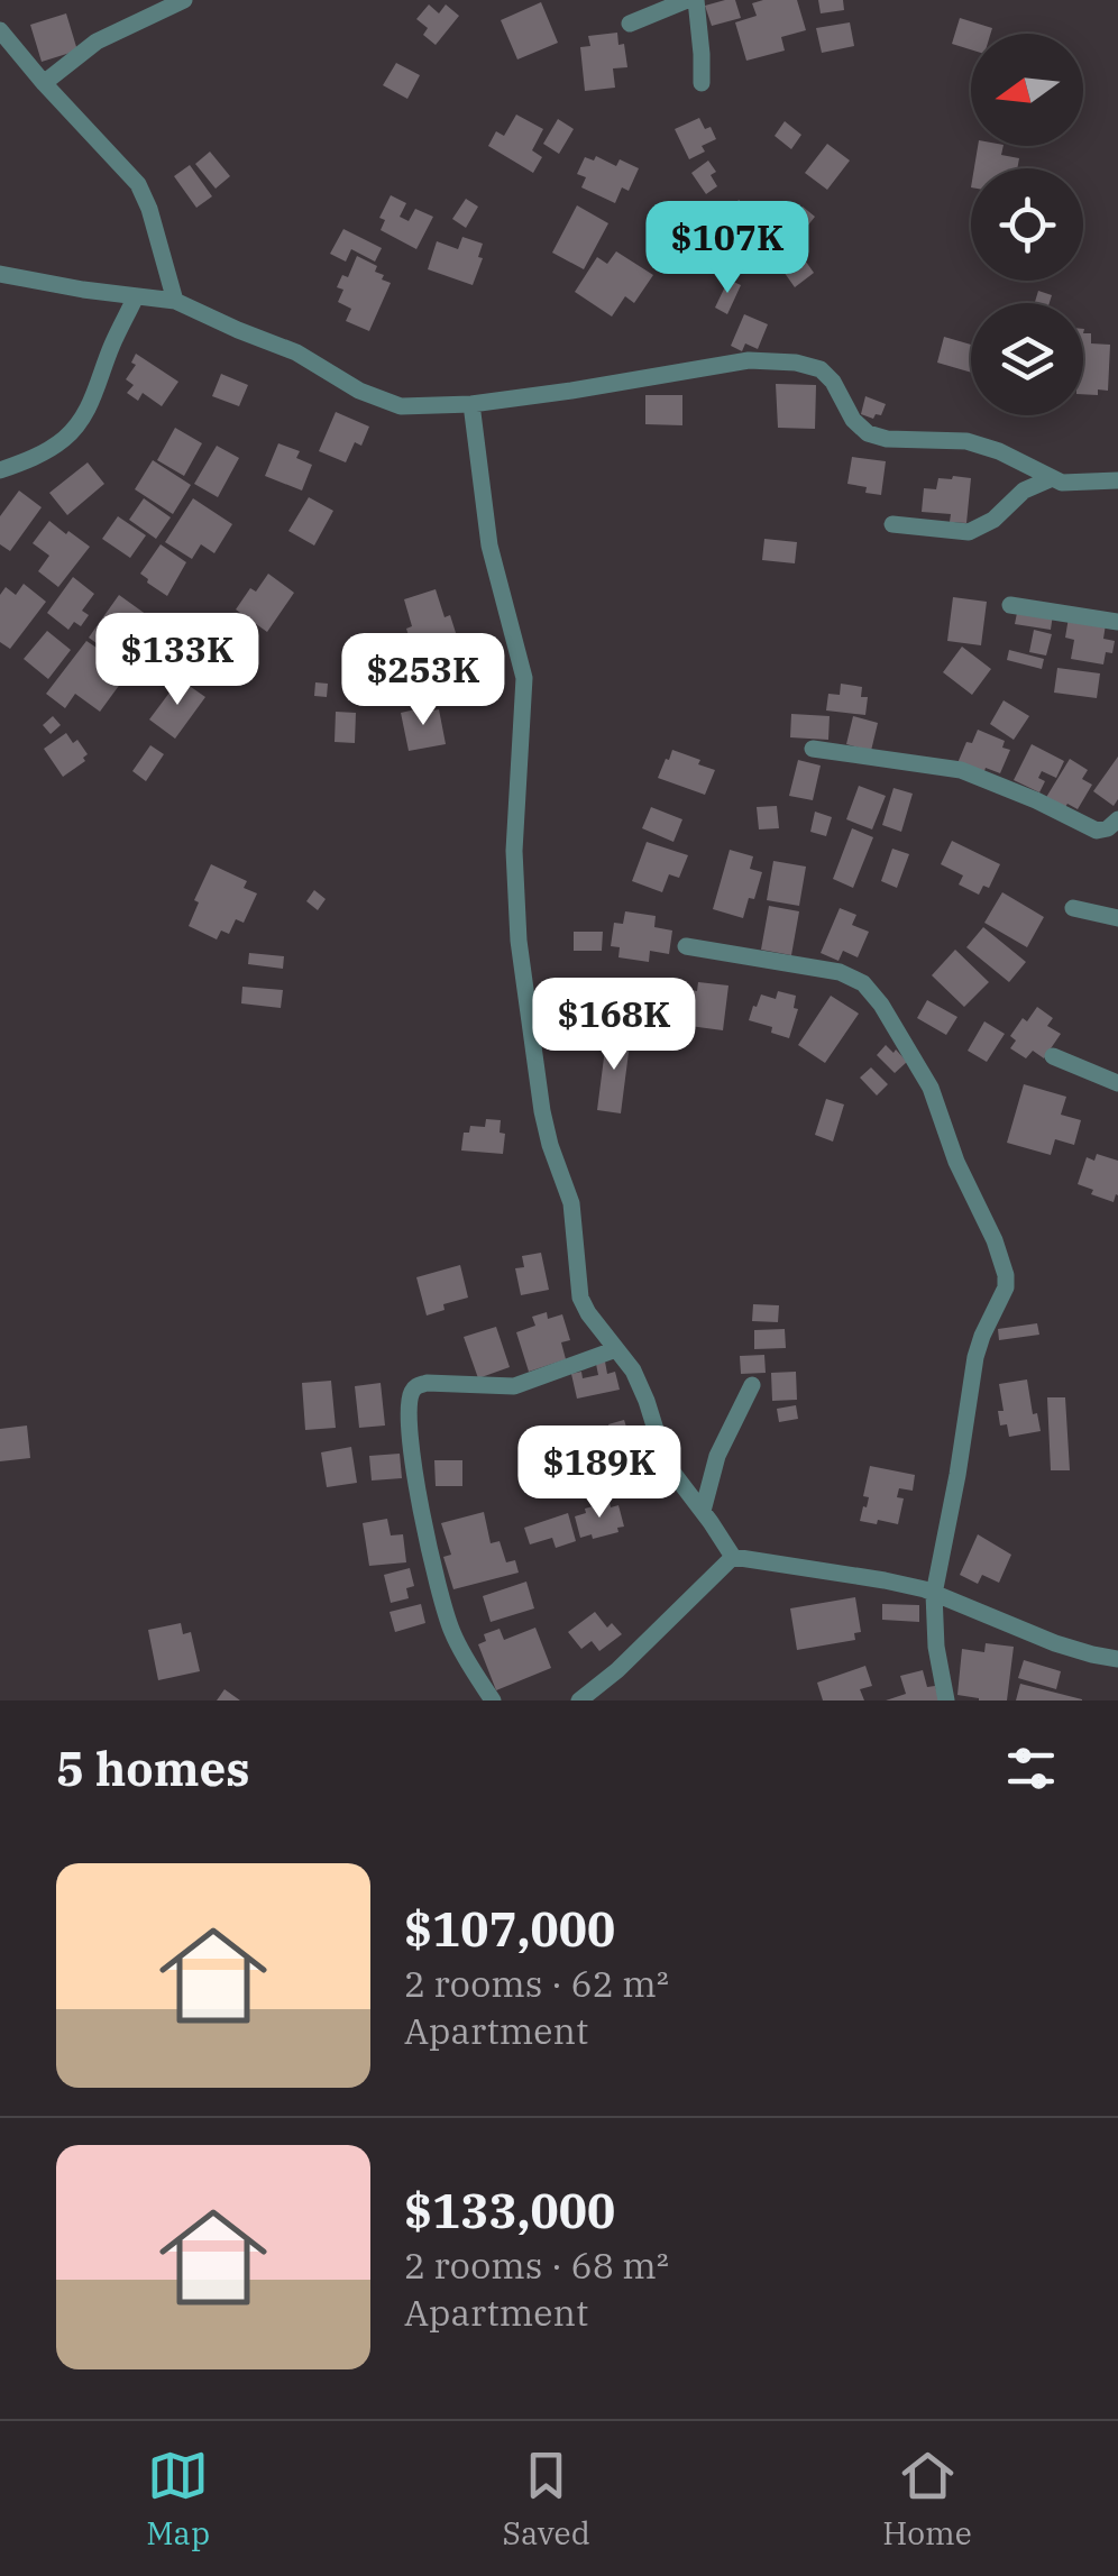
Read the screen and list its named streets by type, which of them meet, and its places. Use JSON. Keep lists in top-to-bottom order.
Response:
{
  "north": "left",
  "page": {
    "price": [
      "$107K",
      "$133K",
      "$253K",
      "$168K",
      "$189K"
    ],
    "heading": "5 homes",
    "list": [
      {
        "name": "$107,000",
        "note": "2 rooms · 62 m² · Apartment"
      },
      {
        "name": "$133,000",
        "note": "2 rooms · 68 m² · Apartment"
      }
    ],
    "tabs": ["Map", "Saved", "Home"]
  }
}
